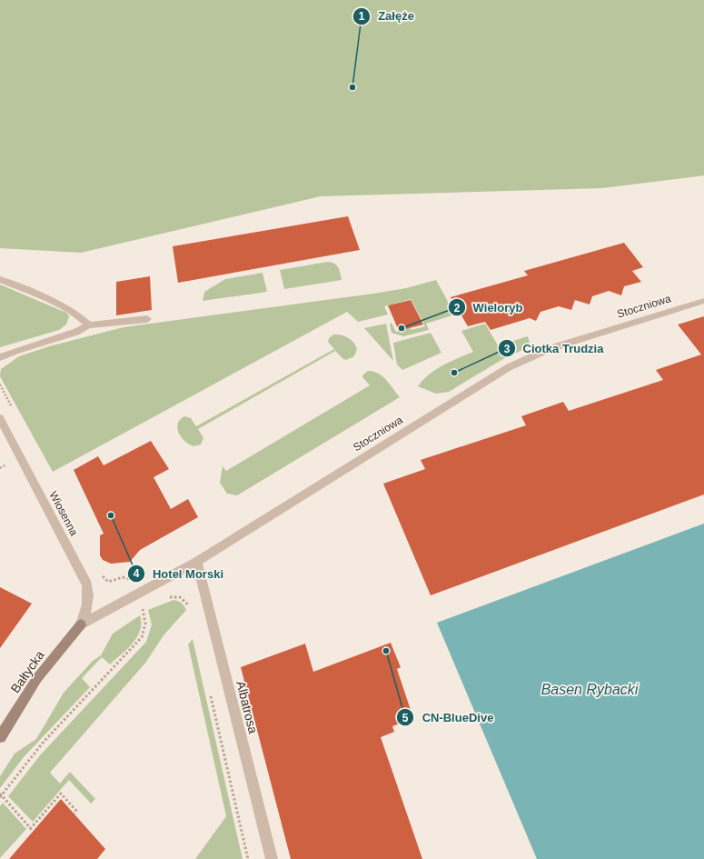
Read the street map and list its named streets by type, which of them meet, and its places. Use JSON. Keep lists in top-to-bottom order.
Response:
{
  "streets": {
    "street": [
      "Stoczniowa",
      "Wiosenna",
      "Bałtycka",
      "Albatrosa"
    ]
  },
  "crossings": [
    ["Stoczniowa", "Wiosenna"],
    ["Stoczniowa", "Bałtycka"],
    ["Stoczniowa", "Albatrosa"],
    ["Wiosenna", "Bałtycka"]
  ],
  "water": ["Basen Rybacki"],
  "places": [
    "Załęże",
    "Wieloryb",
    "Ciotka Trudzia",
    "Hotel Morski",
    "CN-BlueDive"
  ]
}
